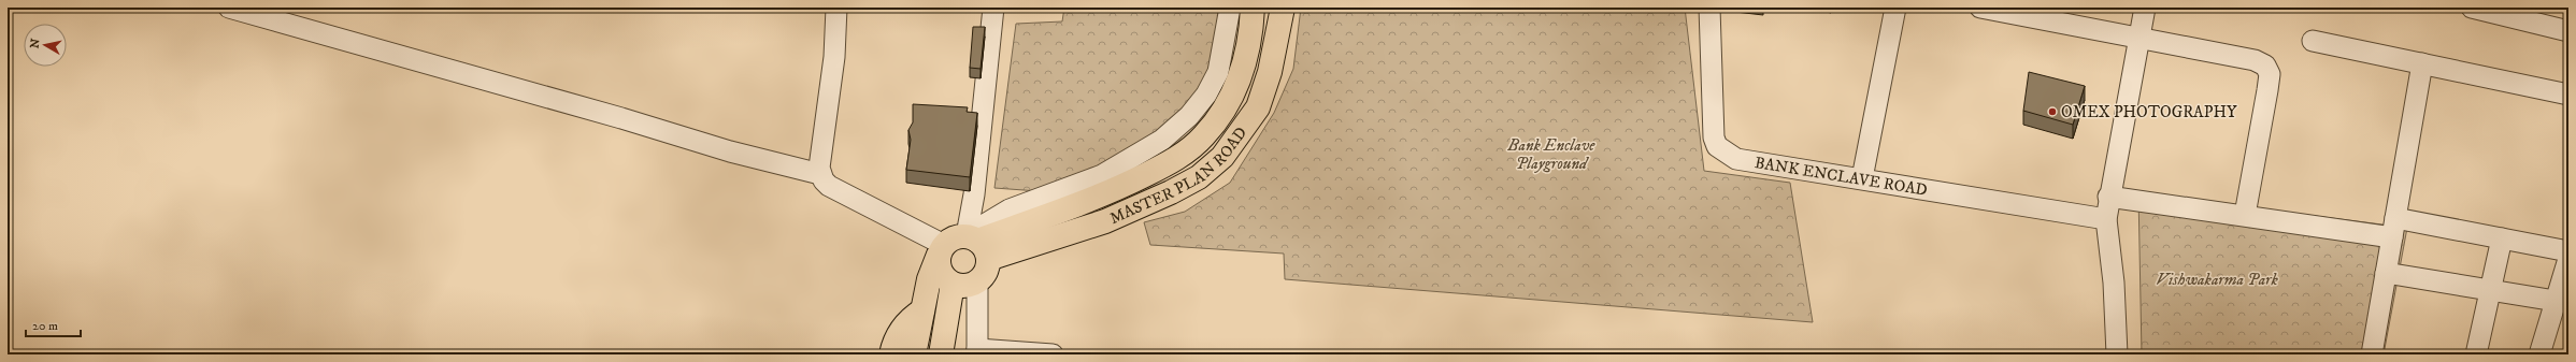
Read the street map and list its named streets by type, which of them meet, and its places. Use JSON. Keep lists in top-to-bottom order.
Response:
{
  "streets": {
    "main road": ["MASTER PLAN ROAD"],
    "street": ["BANK ENCLAVE ROAD"]
  },
  "parks": ["Bank Enclave Playground", "Vishwakarma Park"],
  "places": ["OMEX PHOTOGRAPHY"],
  "scale_bar": "20 m",
  "north": "left"
}
